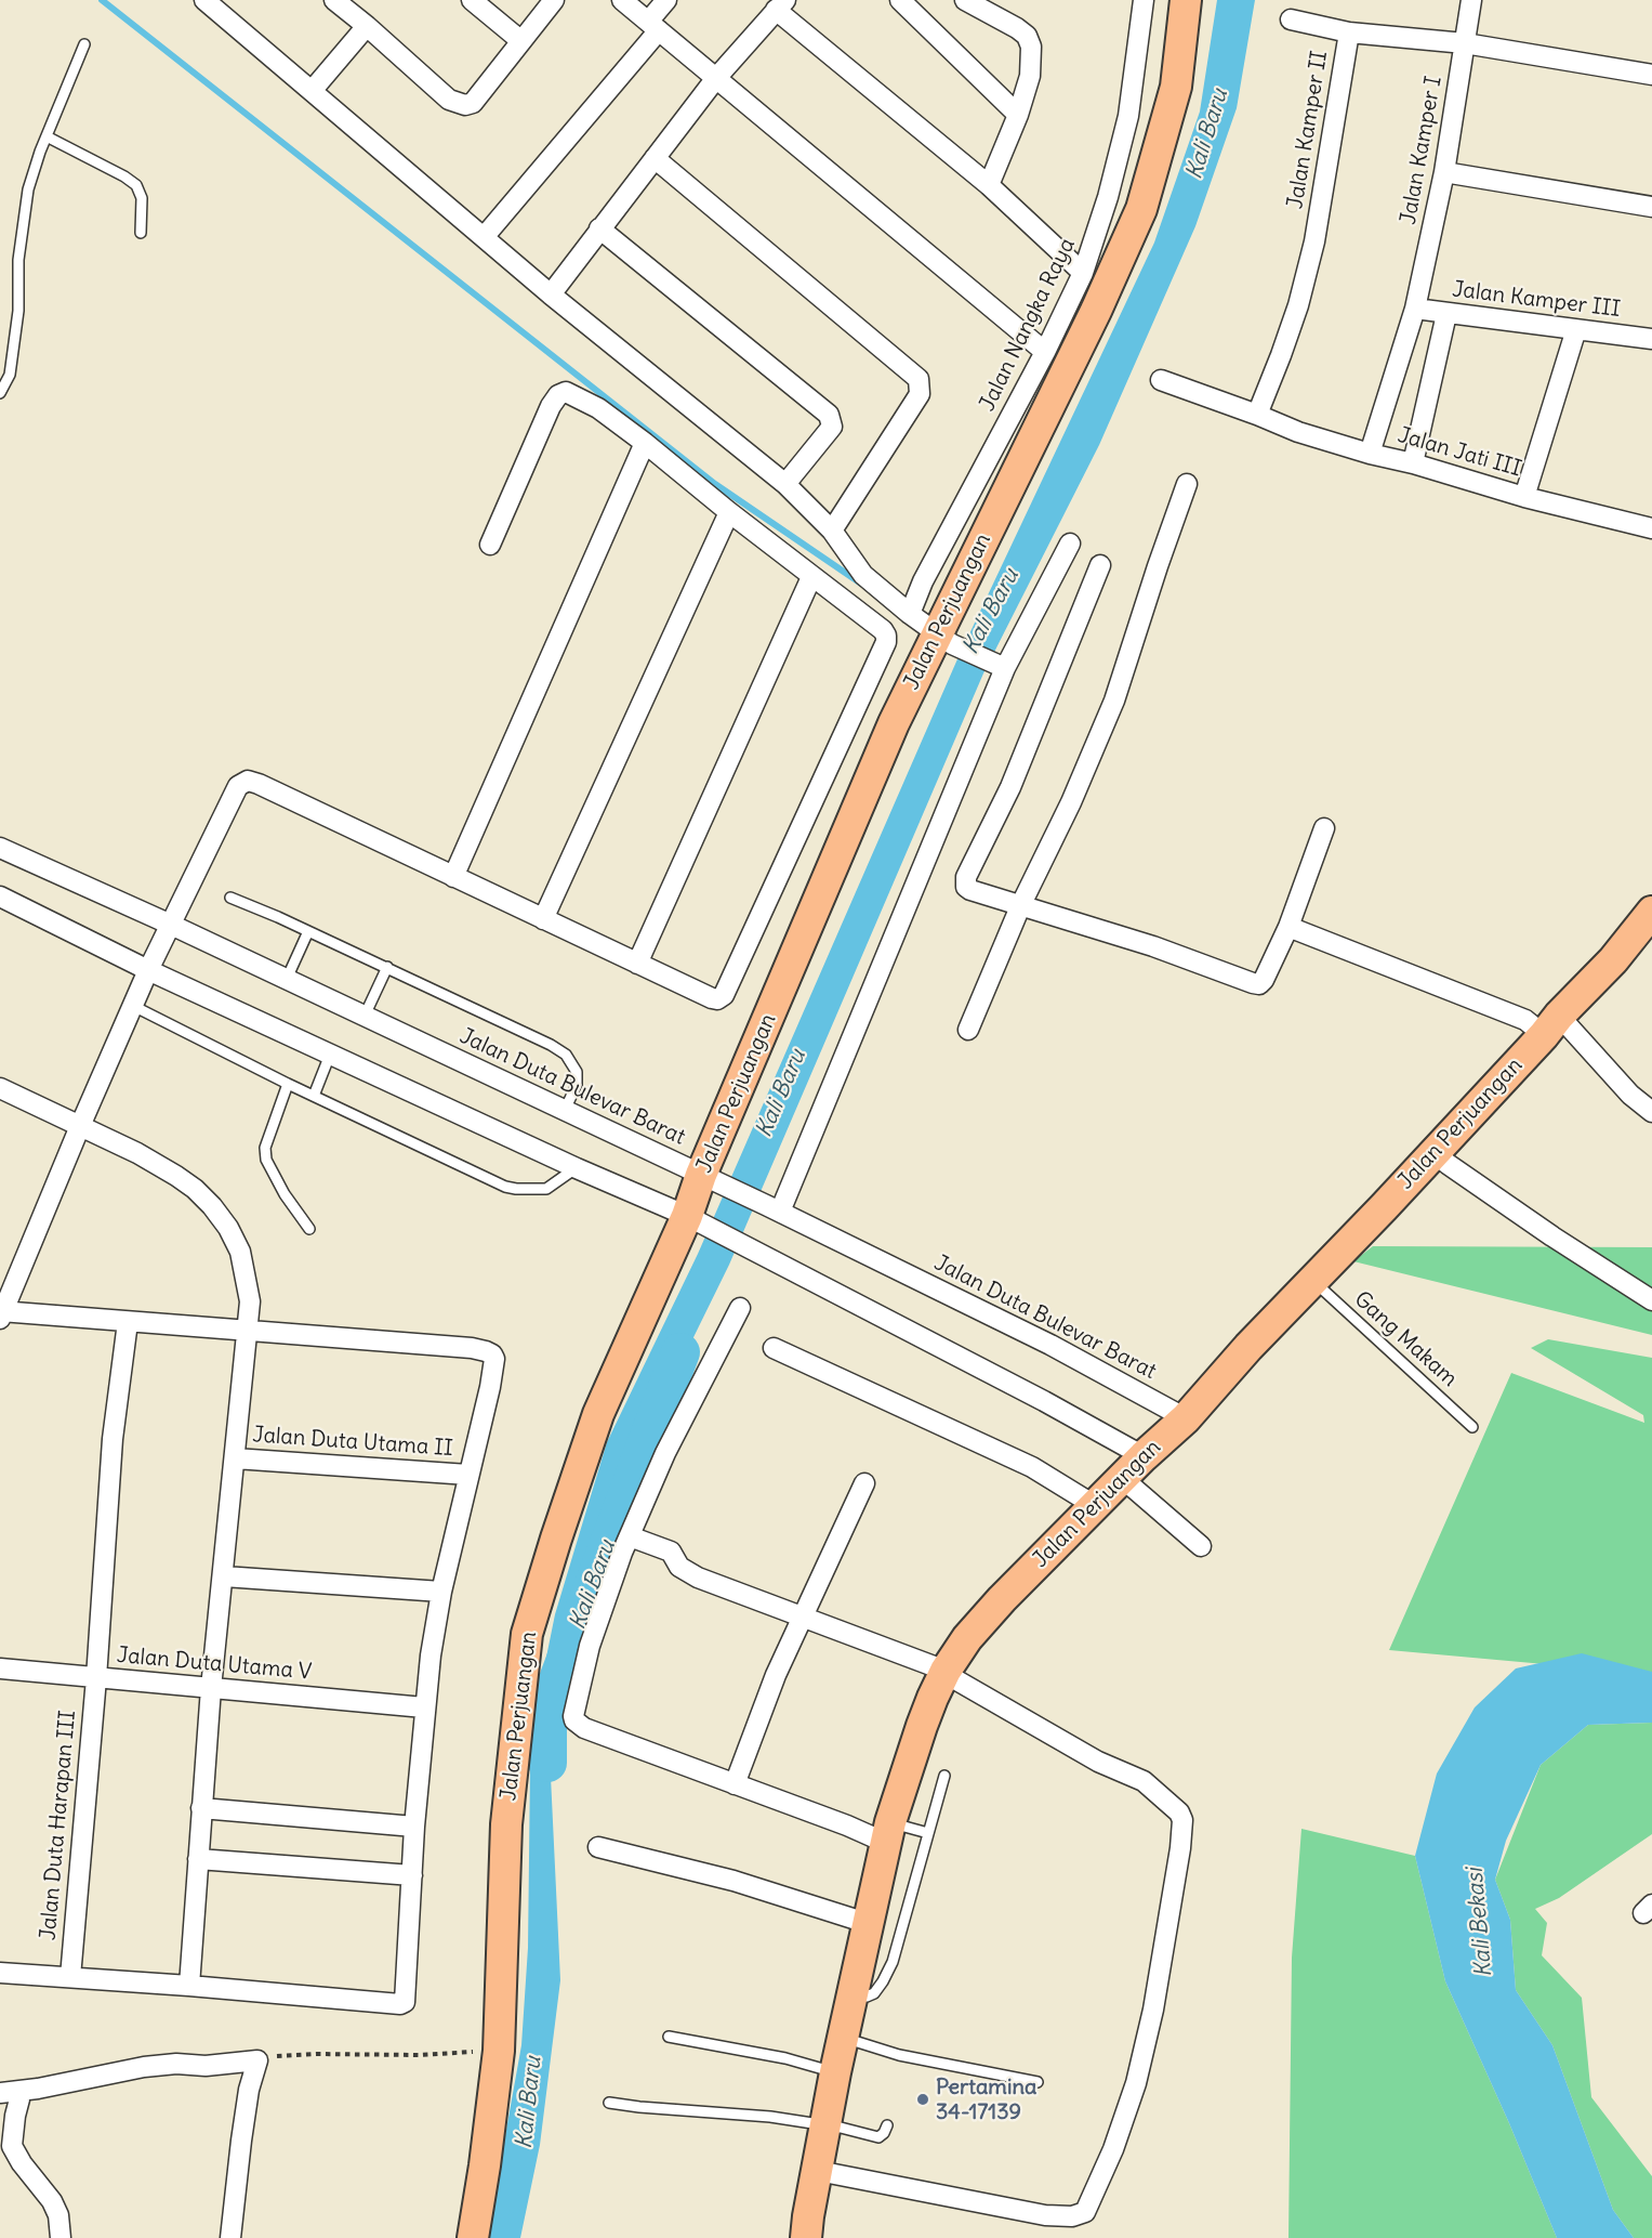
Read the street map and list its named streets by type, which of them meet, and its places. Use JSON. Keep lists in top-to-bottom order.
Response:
{
  "streets": {
    "main road": ["Jalan Perjuangan"],
    "street": [
      "Jalan Kamper II",
      "Jalan Kamper I",
      "Jalan Kamper III",
      "Jalan Nangka Raya",
      "Jalan Jati III",
      "Jalan Duta Bulevar Barat",
      "Jalan Duta Utama II",
      "Jalan Duta Utama V",
      "Jalan Duta Harapan III"
    ],
    "lane": ["Gang Makam"]
  },
  "crossings": [
    ["Jalan Kamper II", "Jalan Kamper I"],
    ["Jalan Kamper II", "Jalan Jati III"],
    ["Jalan Kamper I", "Jalan Kamper III"],
    ["Jalan Kamper I", "Jalan Jati III"],
    ["Jalan Perjuangan", "Jalan Duta Bulevar Barat"],
    ["Jalan Perjuangan", "Gang Makam"],
    ["Jalan Duta Utama V", "Jalan Duta Harapan III"]
  ],
  "water": ["Kali Baru", "Kali Bekasi"],
  "places": ["Pertamina 34-17139"]
}
